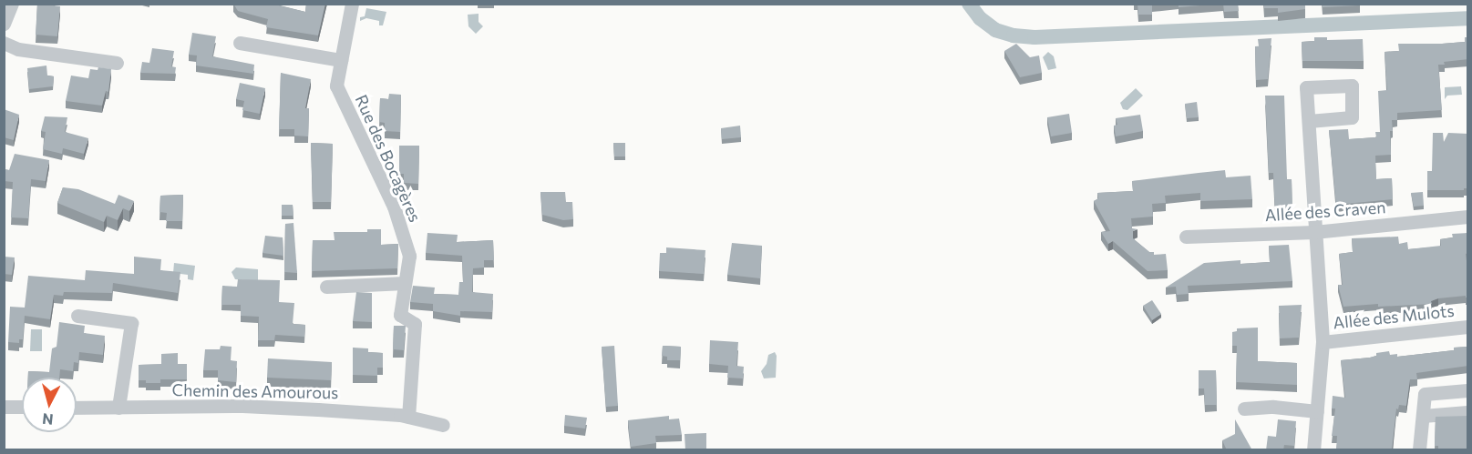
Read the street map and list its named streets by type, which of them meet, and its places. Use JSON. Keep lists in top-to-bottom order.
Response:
{
  "streets": {
    "street": [
      "Rue des Bocagères",
      "Allée des Craven",
      "Allée des Mulots",
      "Chemin des Amourous"
    ]
  },
  "crossings": [
    ["Rue des Bocagères", "Chemin des Amourous"]
  ],
  "north": "bottom"
}
